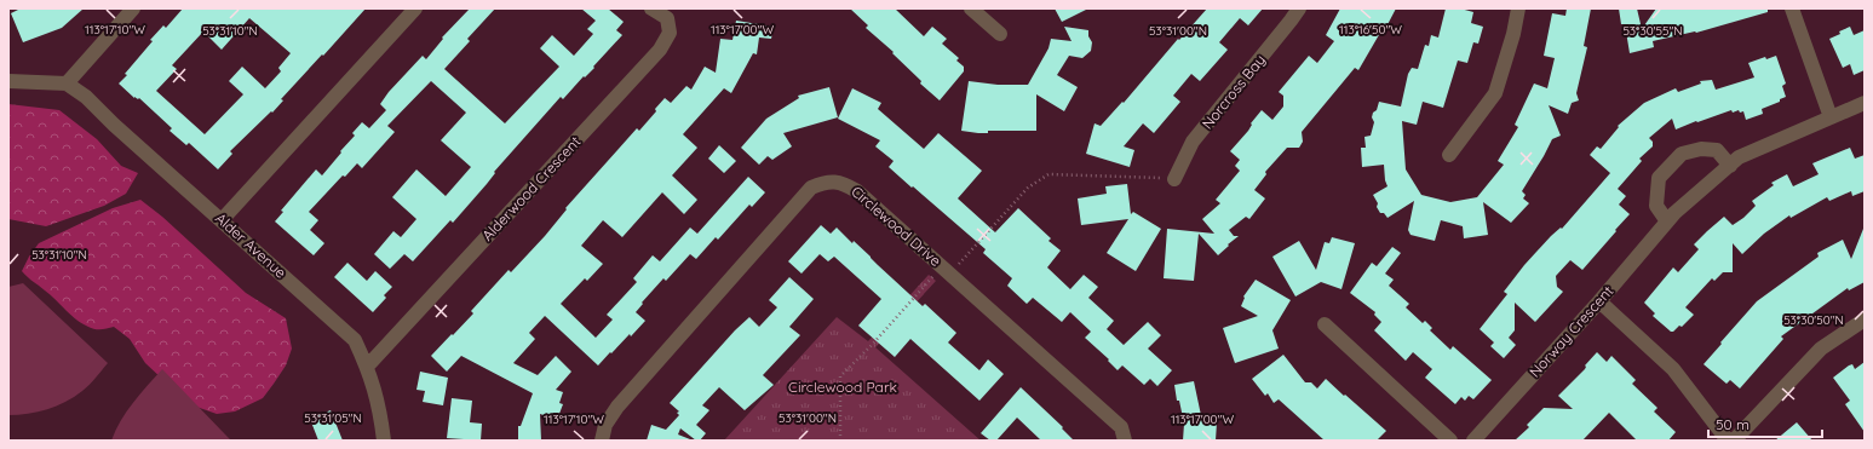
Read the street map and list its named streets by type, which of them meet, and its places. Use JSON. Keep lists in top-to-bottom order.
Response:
{
  "streets": {
    "street": [
      "Norcross Bay",
      "Alderwood Crescent",
      "Circlewood Drive",
      "Alder Avenue",
      "Norway Crescent"
    ]
  },
  "crossings": [
    ["Alderwood Crescent", "Alder Avenue"]
  ],
  "parks": ["Circlewood Park"],
  "scale_bar": "50 m",
  "coordinates": [
    "113°17'10\"W",
    "113°17'00\"W",
    "113°16'50\"W",
    "53°31'00\"N",
    "53°31'10\"N",
    "53°30'55\"N",
    "53°30'50\"N",
    "53°31'05\"N"
  ]
}
